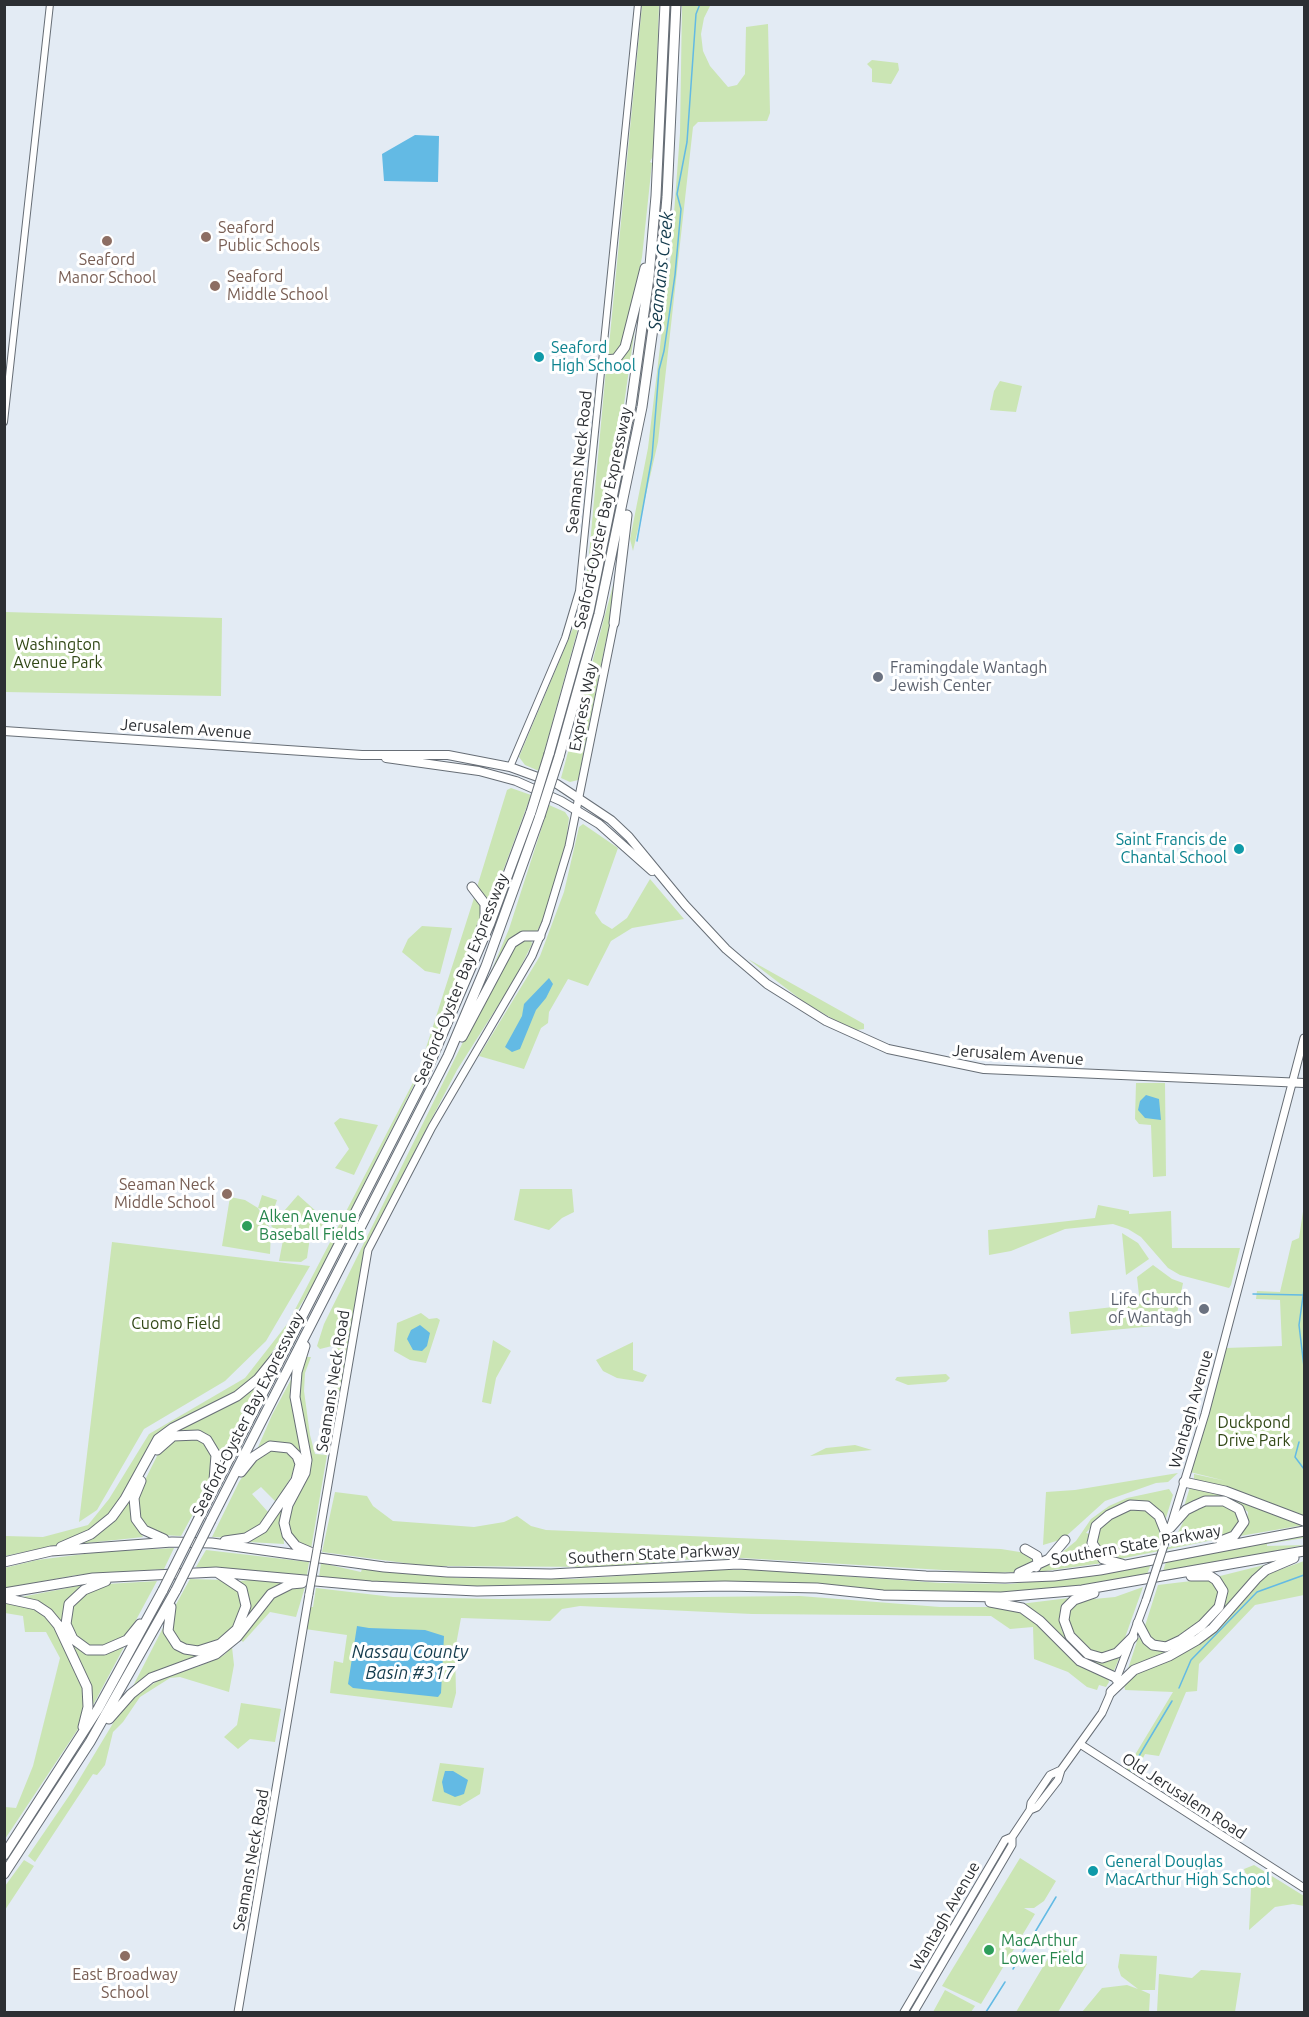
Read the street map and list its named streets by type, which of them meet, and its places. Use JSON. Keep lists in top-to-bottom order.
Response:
{
  "streets": {
    "highway": ["Seaford-Oyster Bay Expressway", "Southern State Parkway"],
    "main road": [
      "Seamans Neck Road",
      "Express Way",
      "Jerusalem Avenue",
      "Wantagh Avenue",
      "Old Jerusalem Road"
    ]
  },
  "crossings": [
    ["Seamans Neck Road", "Express Way"],
    ["Seamans Neck Road", "Jerusalem Avenue"],
    ["Express Way", "Jerusalem Avenue"],
    ["Jerusalem Avenue", "Wantagh Avenue"],
    ["Wantagh Avenue", "Old Jerusalem Road"]
  ],
  "water": ["Seamans Creek", "Nassau County Basin #317"],
  "parks": ["Washington Avenue Park", "Cuomo Field", "Duckpond Drive Park"],
  "places": [
    "Seaford Public Schools",
    "Seaford Manor School",
    "Seaford Middle School",
    "Seaford High School",
    "Framingdale Wantagh Jewish Center",
    "Saint Francis de Chantal School",
    "Seaman Neck Middle School",
    "Alken Avenue Baseball Fields",
    "Life Church of Wantagh",
    "General Douglas MacArthur High School",
    "MacArthur Lower Field",
    "East Broadway School"
  ]
}
